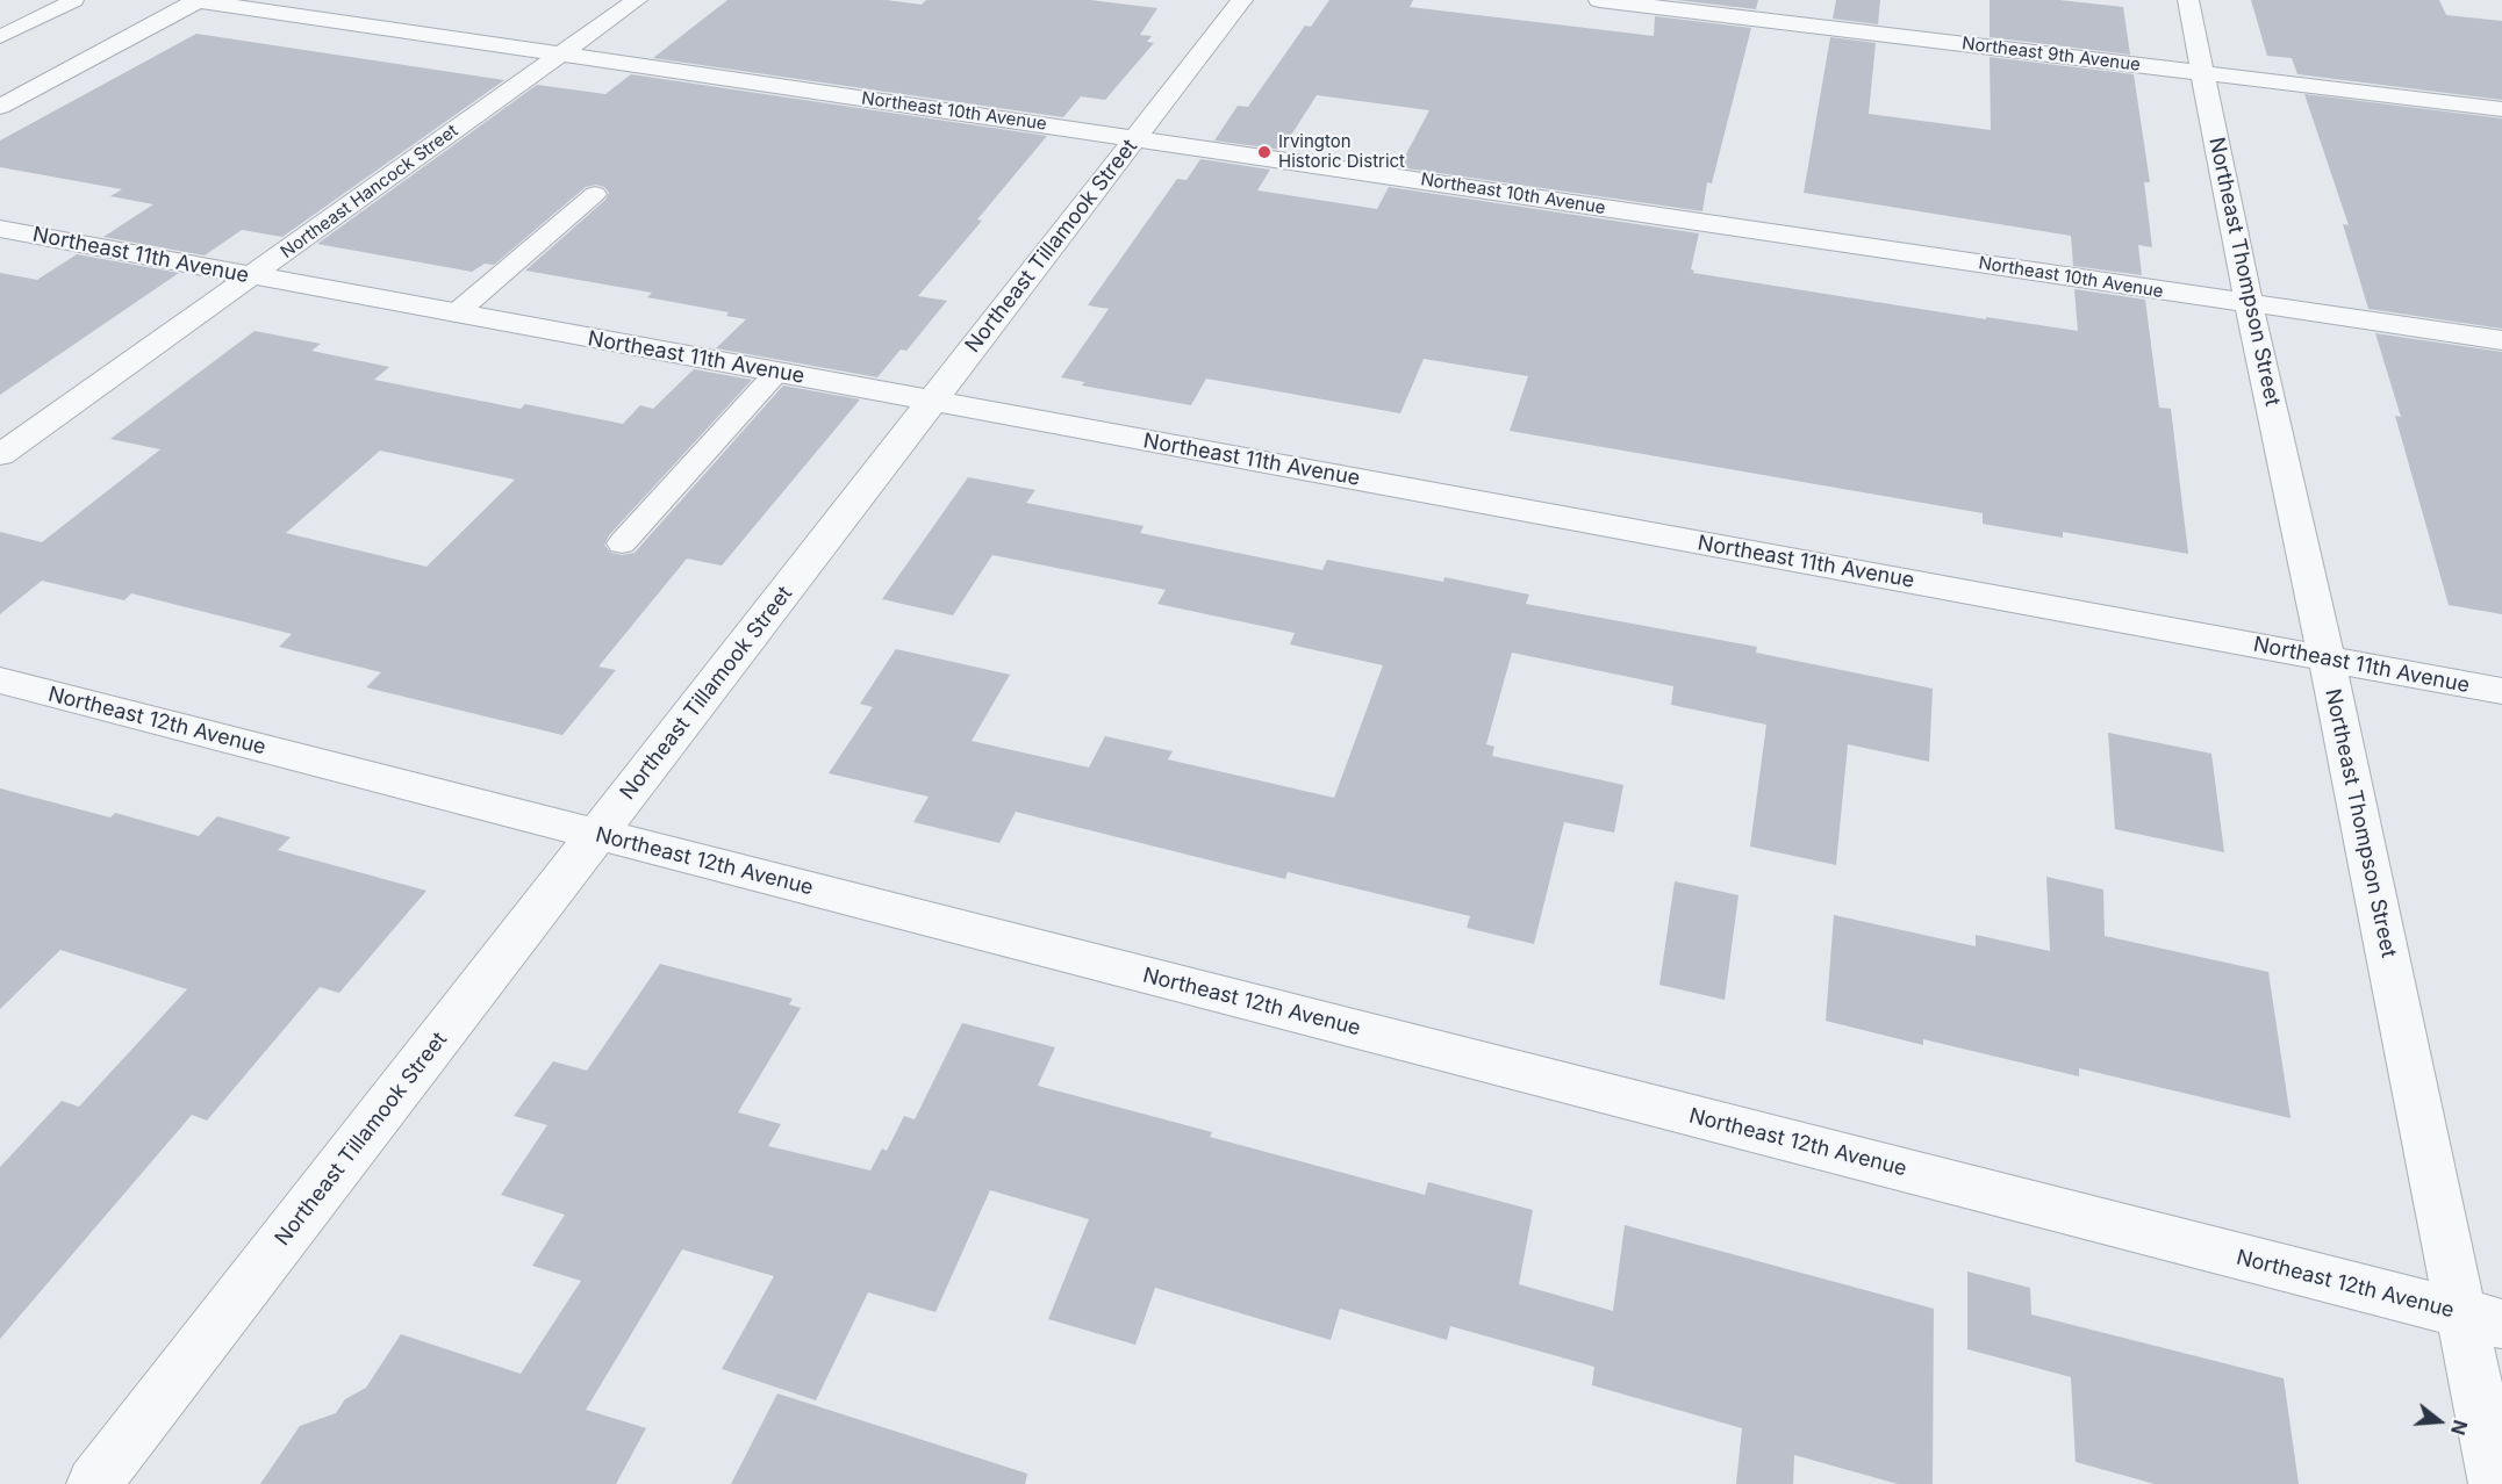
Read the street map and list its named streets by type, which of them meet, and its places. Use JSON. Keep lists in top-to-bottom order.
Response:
{
  "streets": {
    "street": [
      "Northeast 9th Avenue",
      "Northeast 10th Avenue",
      "Northeast Hancock Street",
      "Northeast Tillamook Street",
      "Northeast 11th Avenue",
      "Northeast Thompson Street",
      "Northeast 12th Avenue"
    ]
  },
  "crossings": [
    ["Northeast 9th Avenue", "Northeast Thompson Street"],
    ["Northeast 10th Avenue", "Northeast Hancock Street"],
    ["Northeast 10th Avenue", "Northeast Tillamook Street"],
    ["Northeast 10th Avenue", "Northeast Thompson Street"],
    ["Northeast Hancock Street", "Northeast 11th Avenue"],
    ["Northeast Tillamook Street", "Northeast 11th Avenue"],
    ["Northeast Tillamook Street", "Northeast 12th Avenue"],
    ["Northeast 11th Avenue", "Northeast Thompson Street"],
    ["Northeast Thompson Street", "Northeast 12th Avenue"]
  ],
  "places": ["Irvington Historic District"],
  "north": "right"
}
